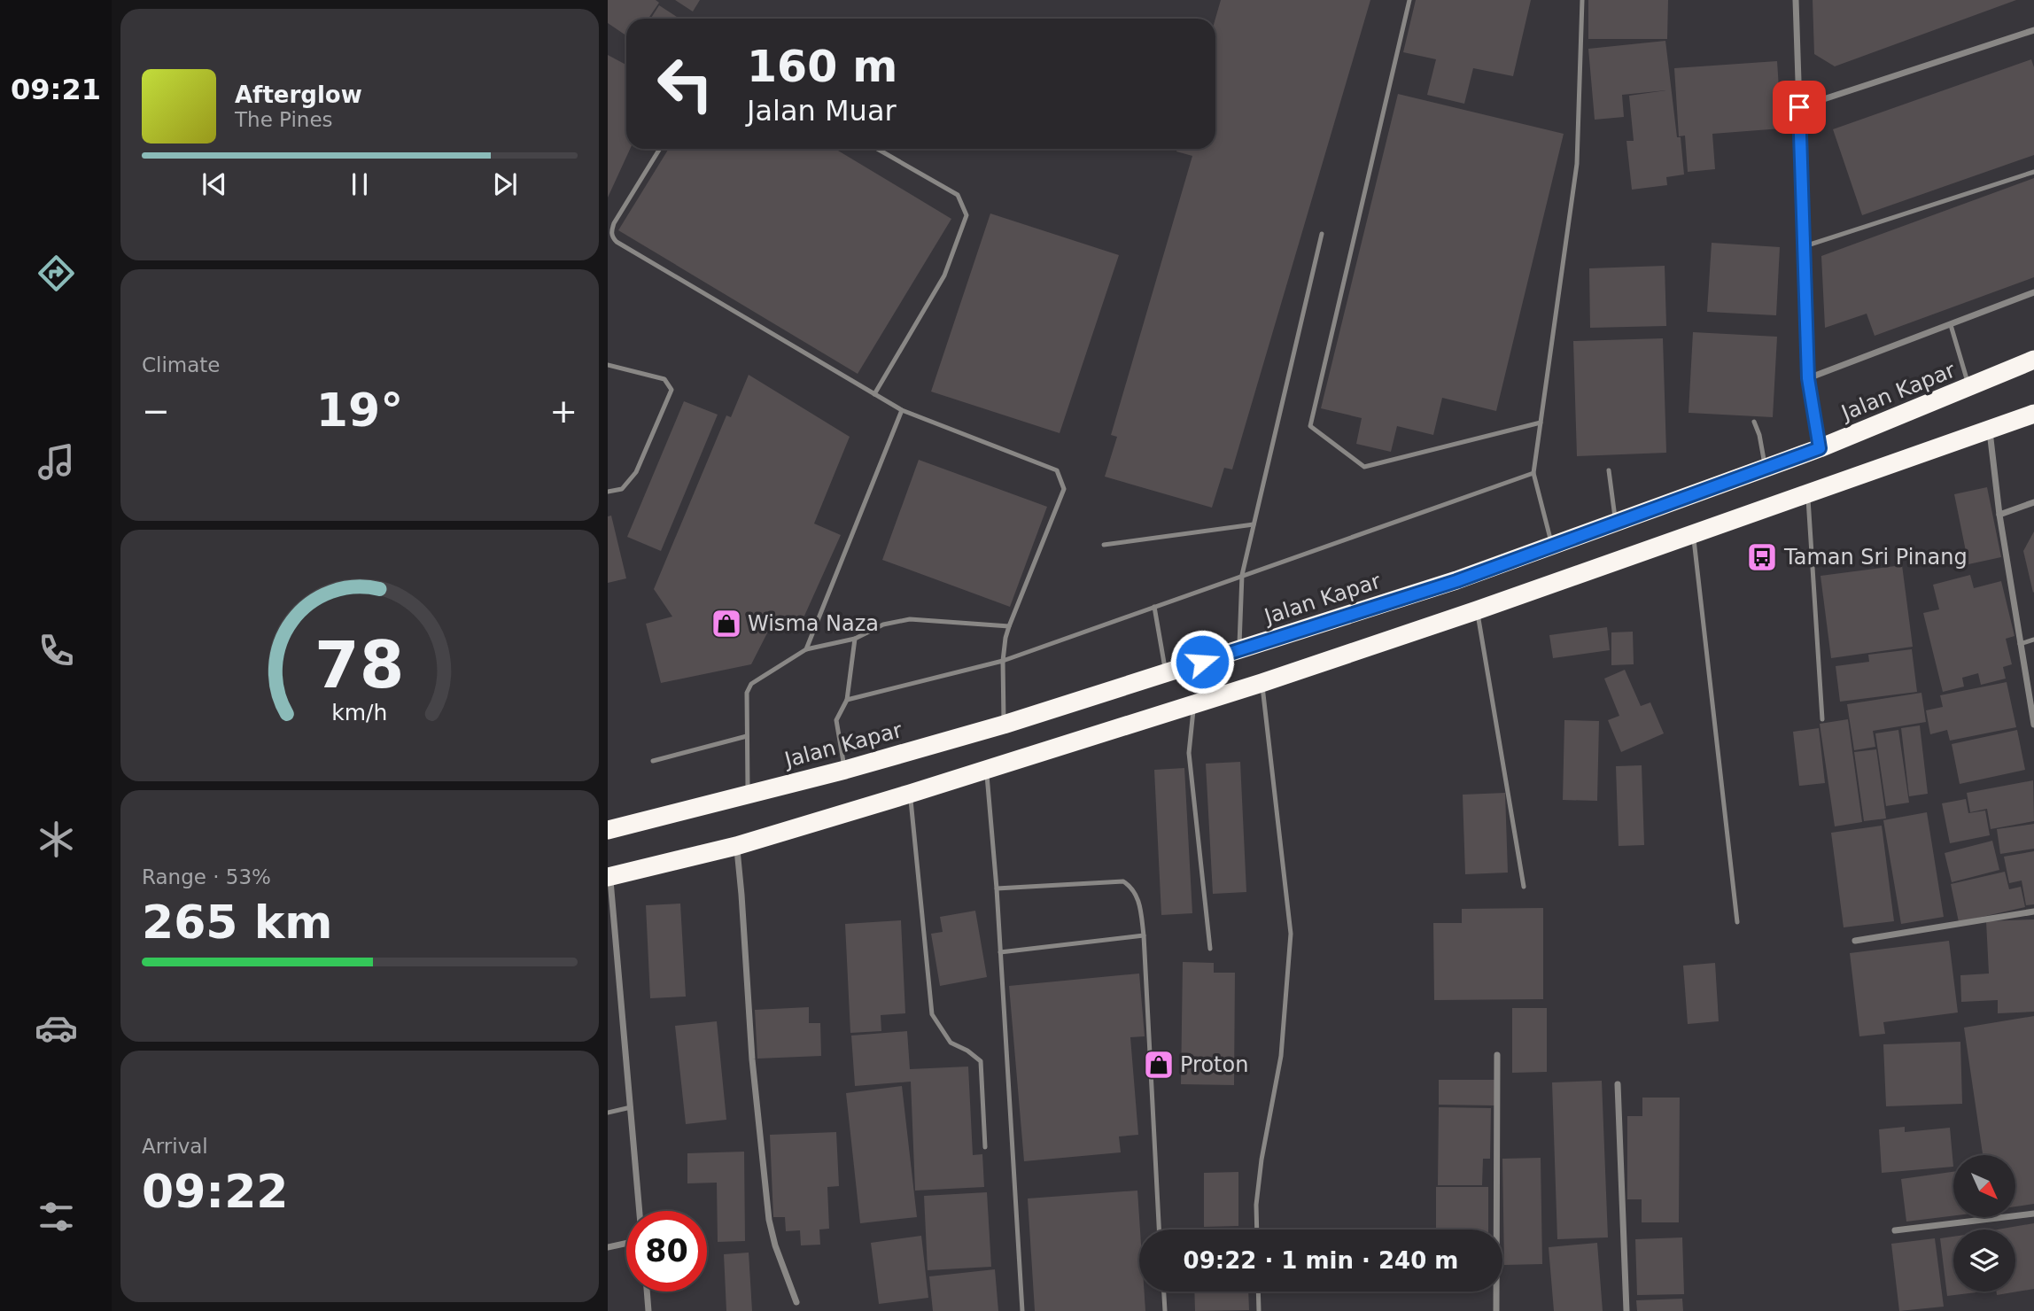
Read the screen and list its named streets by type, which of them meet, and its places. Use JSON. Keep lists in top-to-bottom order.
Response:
{
  "streets": {
    "highway": ["Jalan Kapar"]
  },
  "places": {
    "bus stop": ["Taman Sri Pinang"],
    "shop": ["Wisma Naza", "Proton"]
  },
  "north": "bottom right",
  "page": {
    "tabs": "09:21",
    "turn": ["160 m", "Jalan Muar"],
    "song": ["Afterglow", "The Pines"],
    "tile": [
      "Climate",
      ["Range · 53%", "265 km"],
      ["Arrival", "09:22"]
    ],
    "heat": ["−", "19°", "+"],
    "limit": "80",
    "trip": "09:22 · 1 min · 240 m",
    "gauge": ["78", "km/h"]
  }
}
